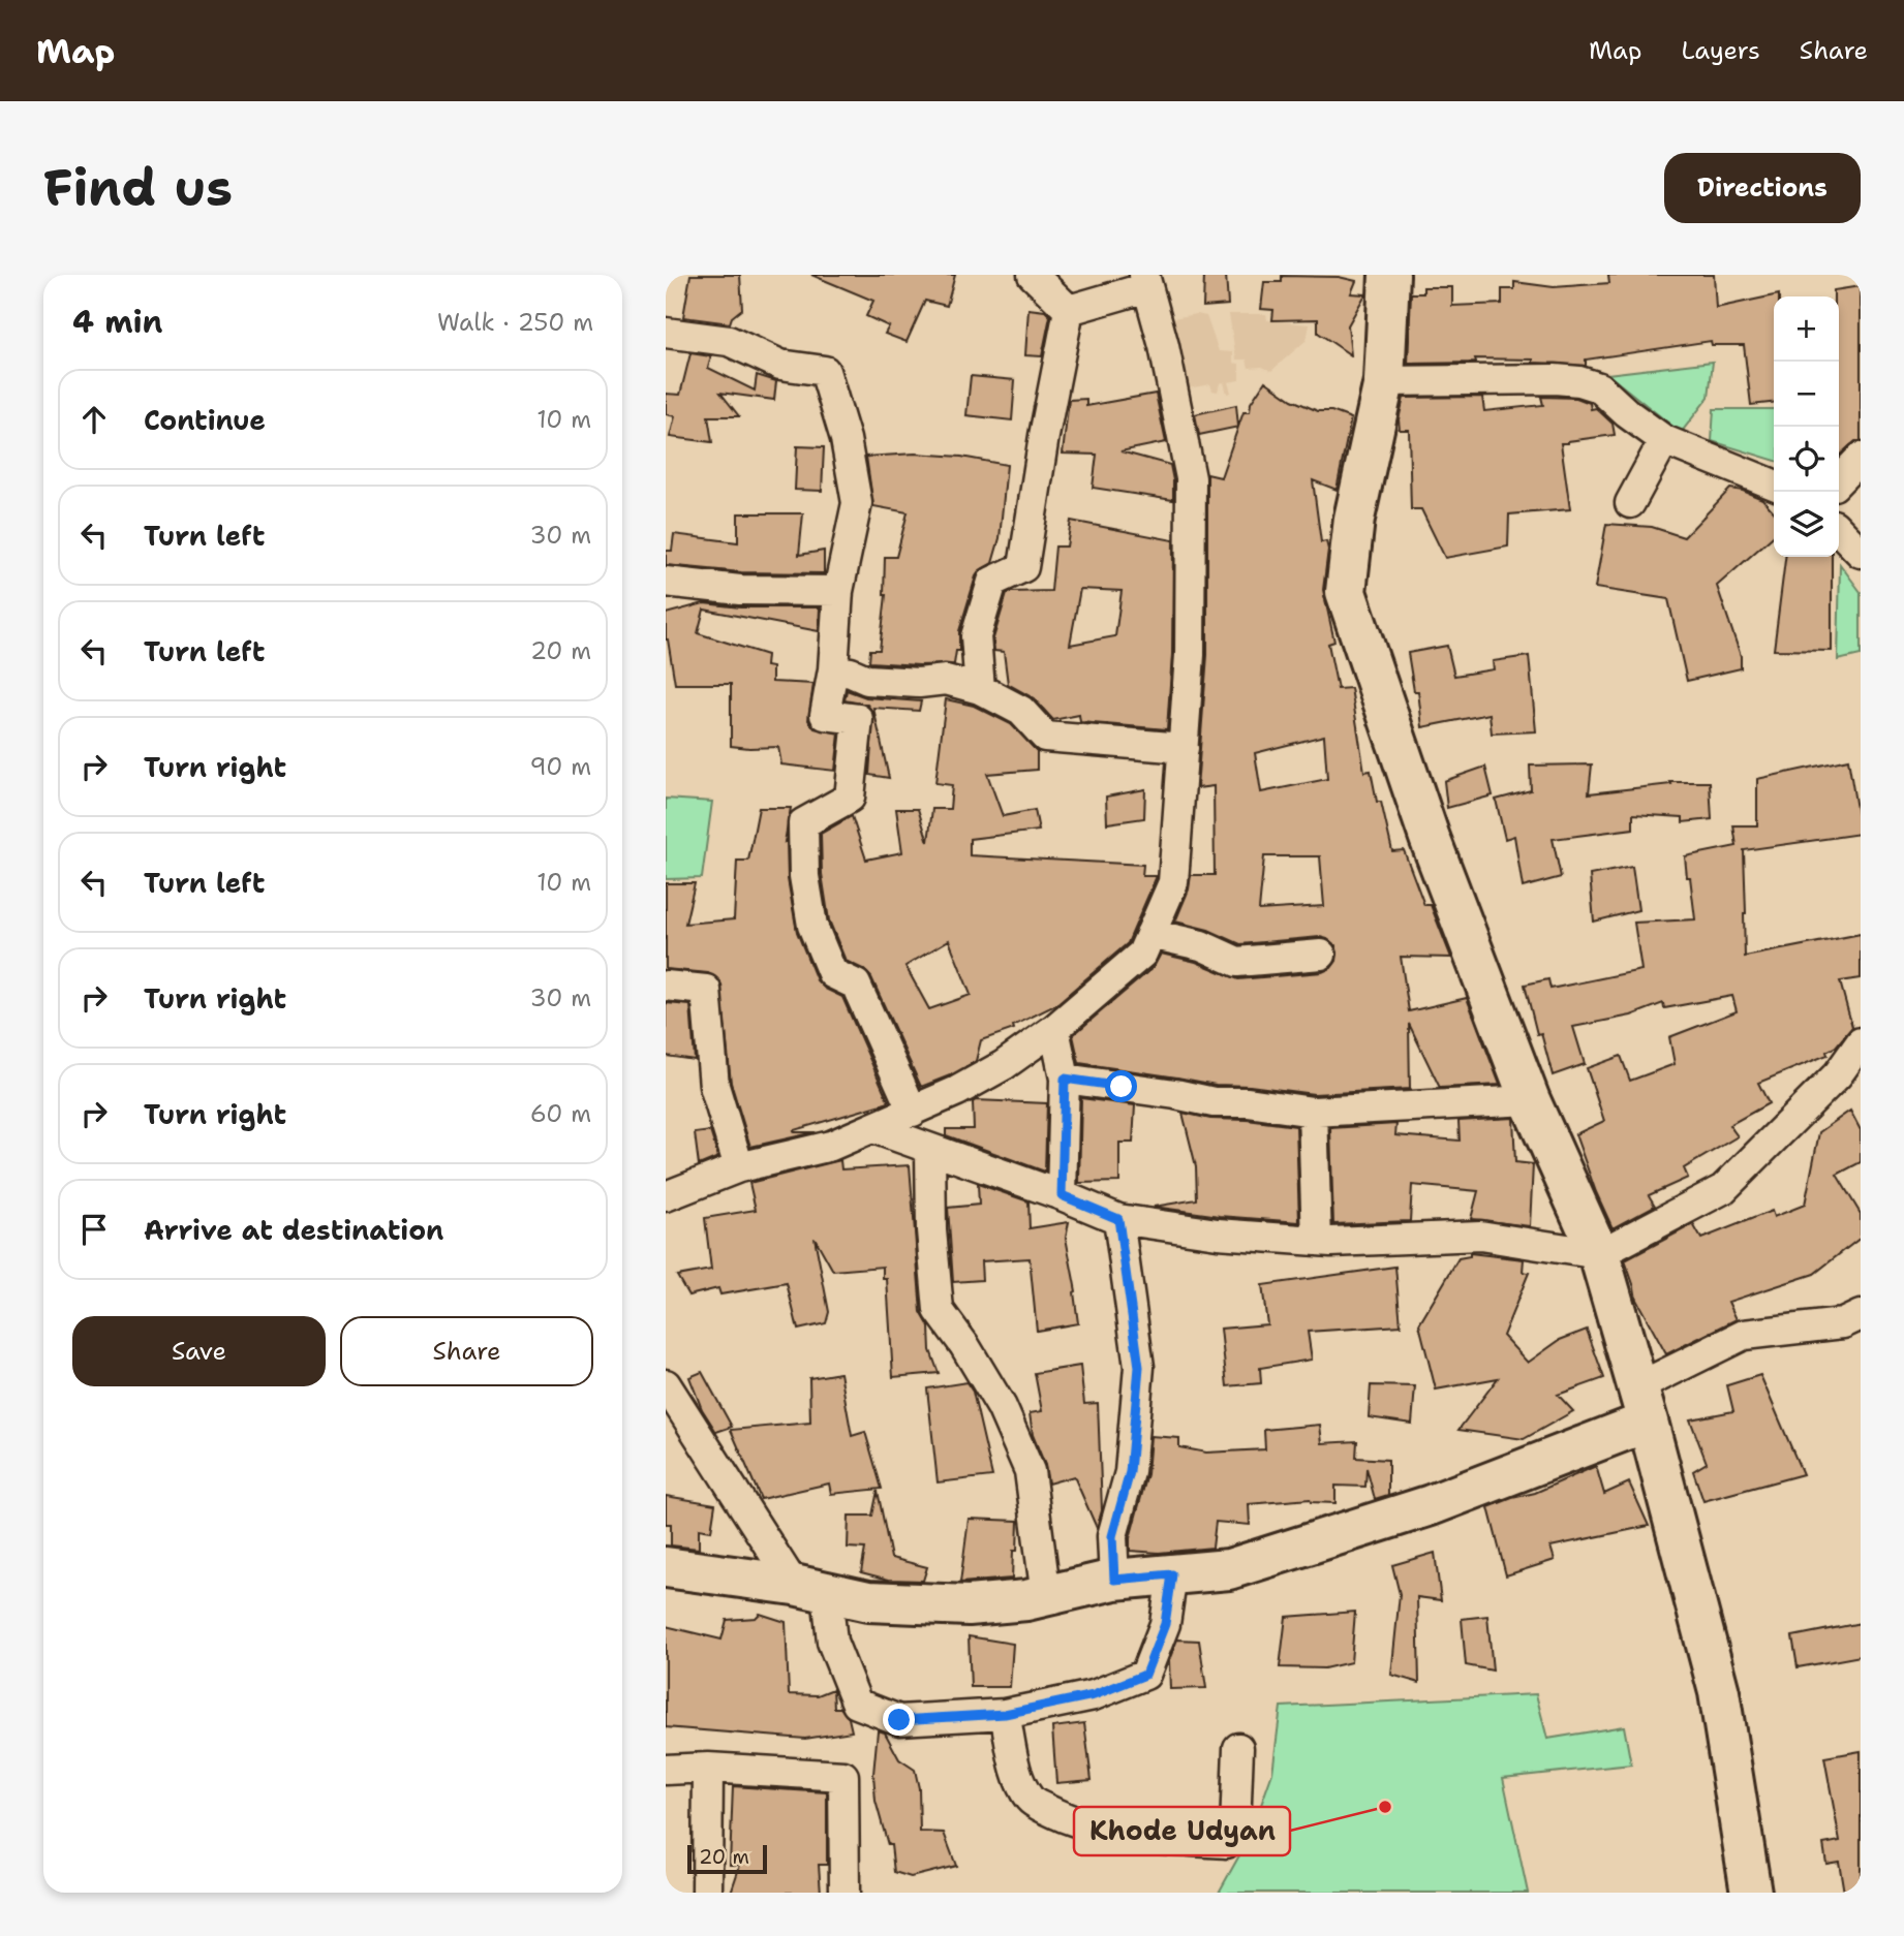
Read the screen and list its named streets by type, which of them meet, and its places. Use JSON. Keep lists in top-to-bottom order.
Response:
{
  "places": ["Khode Udyan"],
  "scale_bar": "20 m",
  "page": {
    "header": "Map",
    "nav": ["Map", "Layers", "Share"],
    "buttons": [
      "Directions",
      ["Save", "Share"]
    ],
    "title": "Find us",
    "heading": ["4 min", "Walk · 250 m"],
    "map_buttons": ["+", "−"],
    "list": [
      ["Continue", "10 m"],
      ["Turn left", "30 m"],
      ["Turn left", "20 m"],
      ["Turn right", "90 m"],
      ["Turn left", "10 m"],
      ["Turn right", "30 m"],
      ["Turn right", "60 m"],
      "Arrive at destination"
    ],
    "scale": "20 m"
  }
}
